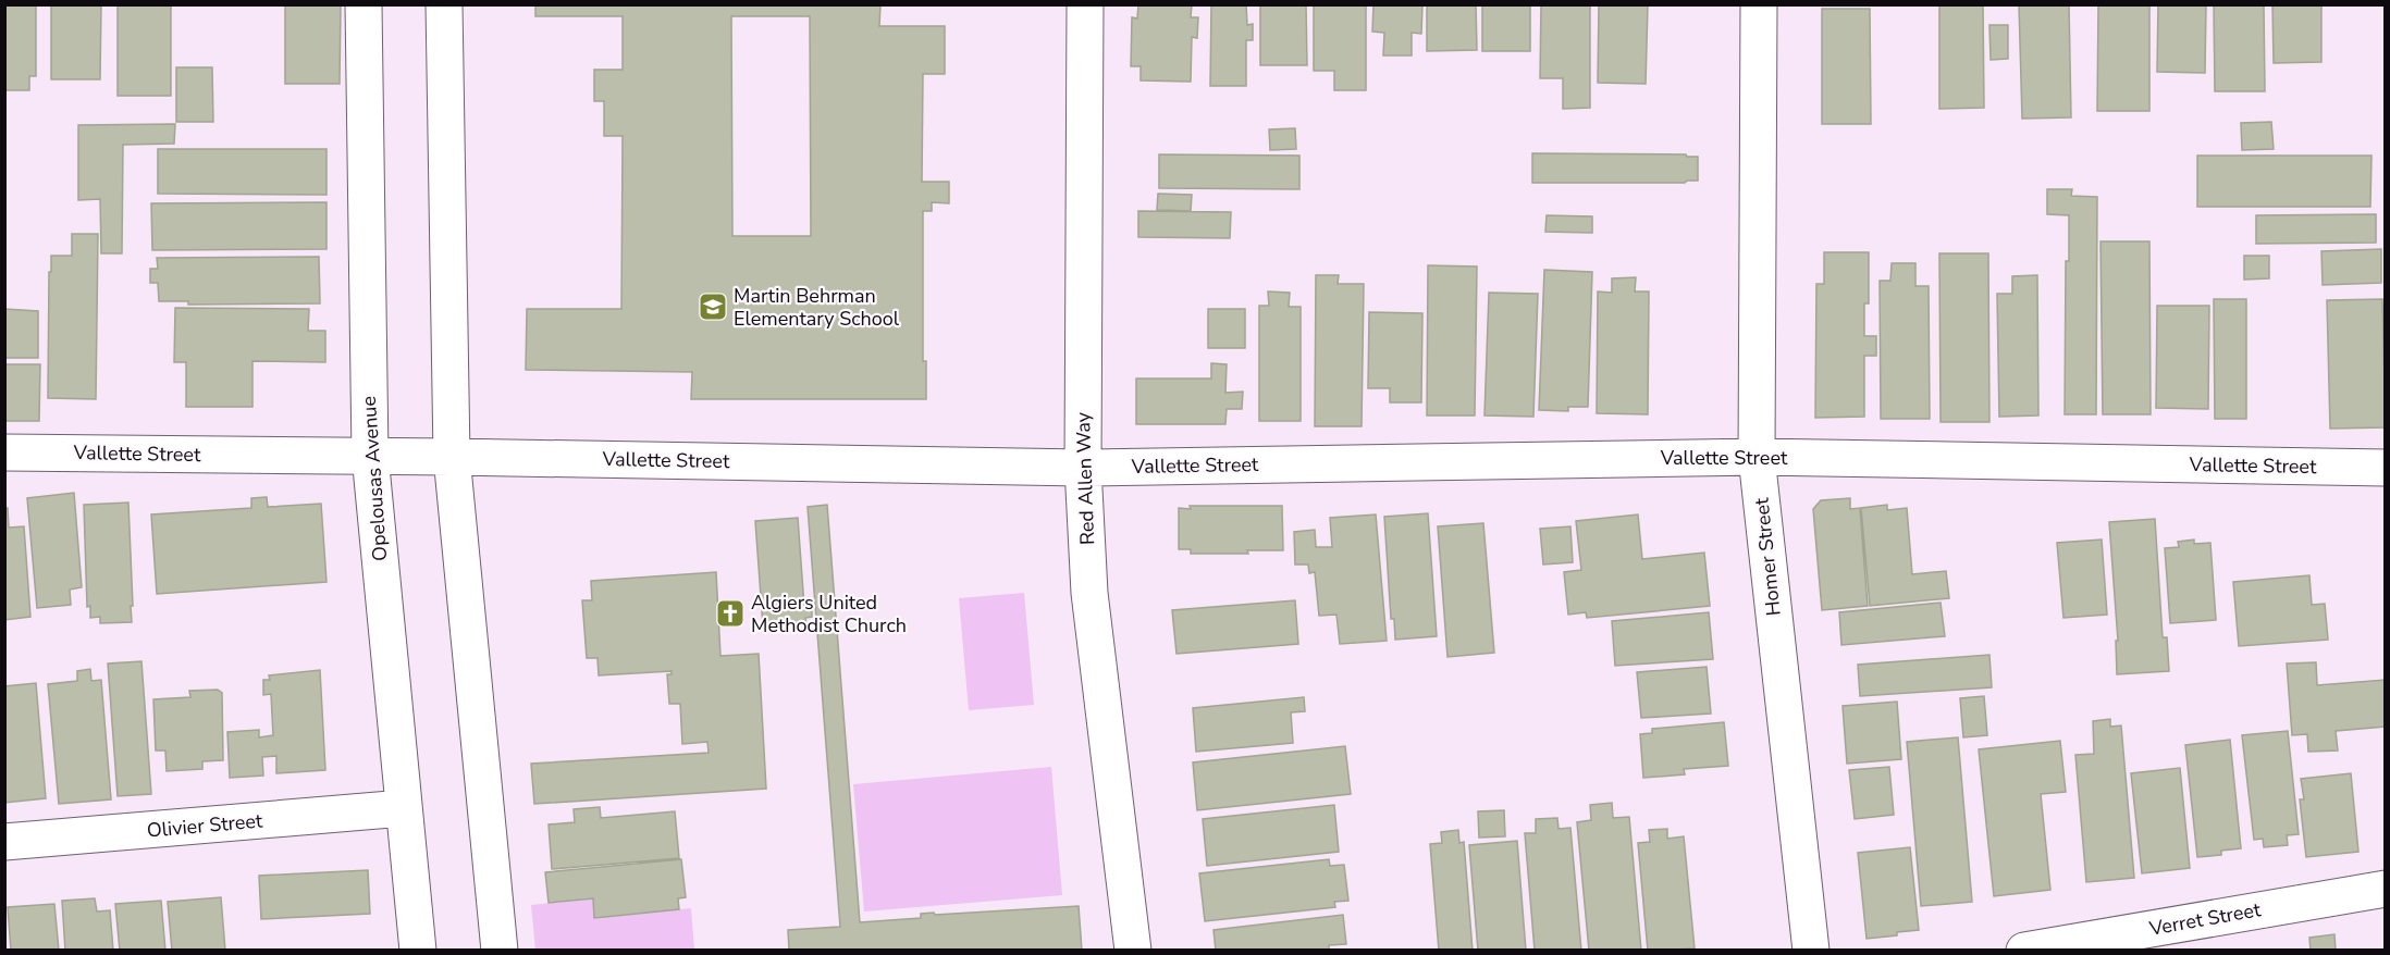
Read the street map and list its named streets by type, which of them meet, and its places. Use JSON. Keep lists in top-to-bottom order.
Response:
{
  "streets": {
    "street": [
      "Vallette Street",
      "Opelousas Avenue",
      "Red Allen Way",
      "Homer Street",
      "Olivier Street",
      "Verret Street"
    ]
  },
  "crossings": [
    ["Vallette Street", "Opelousas Avenue"],
    ["Vallette Street", "Red Allen Way"],
    ["Vallette Street", "Homer Street"],
    ["Opelousas Avenue", "Olivier Street"]
  ],
  "places": {
    "school or university": ["Martin Behrman Elementary School"],
    "church": ["Algiers United Methodist Church"]
  }
}
